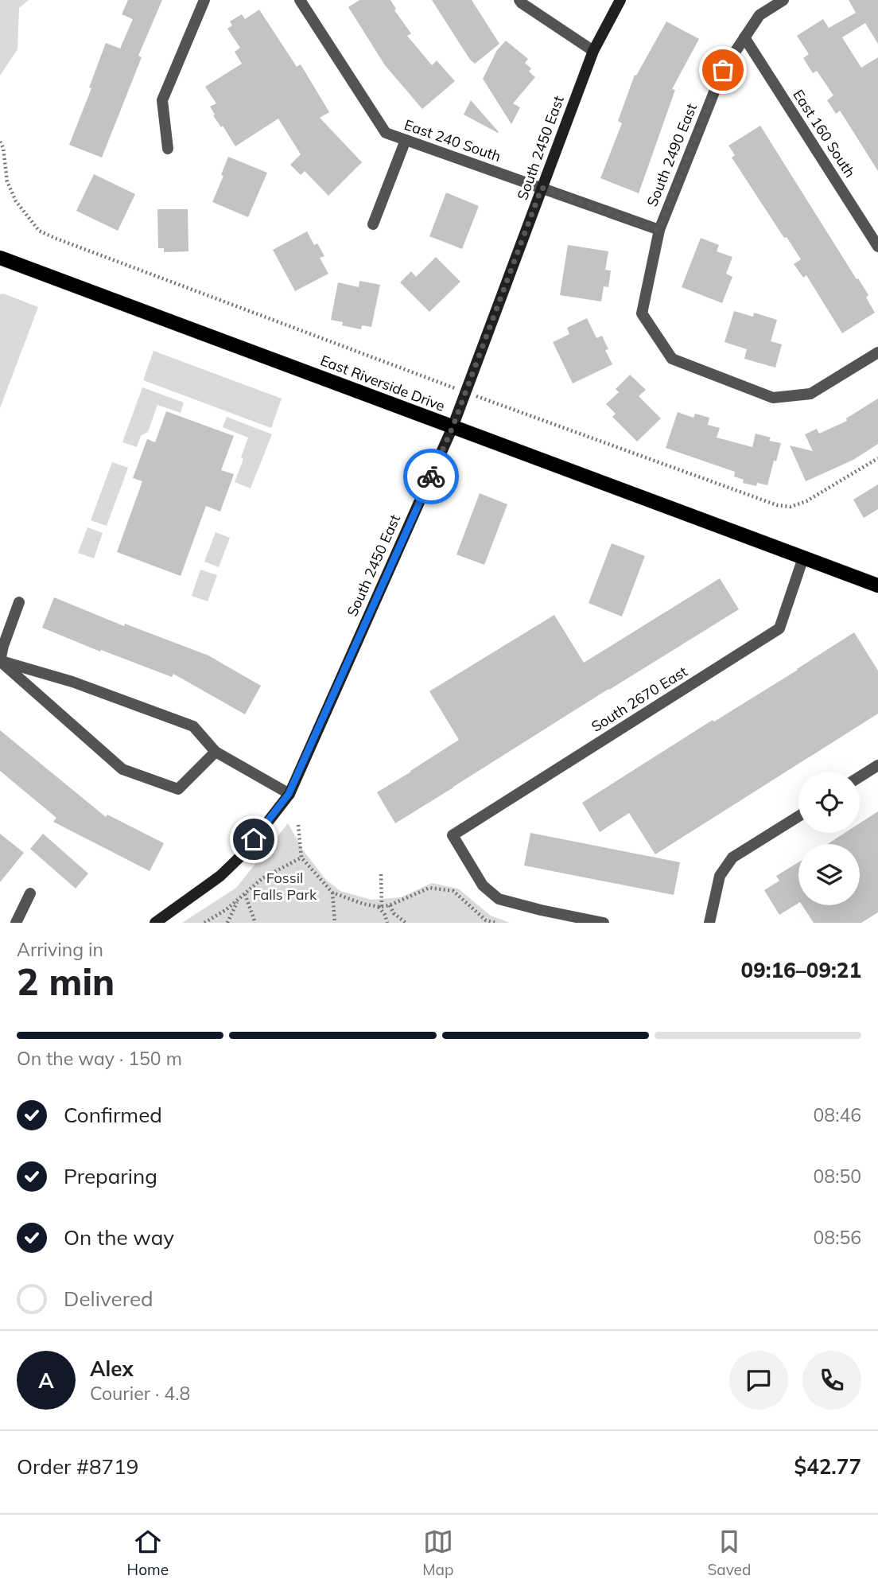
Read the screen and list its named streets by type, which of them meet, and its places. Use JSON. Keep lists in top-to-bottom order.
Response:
{
  "streets": {
    "main road": ["East Riverside Drive"],
    "street": [
      "East 160 South",
      "East 240 South",
      "South 2450 East",
      "South 2490 East",
      "South 2670 East"
    ]
  },
  "crossings": [
    ["East 160 South", "South 2490 East"],
    ["East 240 South", "South 2450 East"],
    ["East 240 South", "South 2490 East"],
    ["South 2450 East", "East Riverside Drive"],
    ["East Riverside Drive", "South 2670 East"]
  ],
  "parks": ["Fossil Falls Park"],
  "page": {
    "heading": ["2 min", "Arriving in", "09:16–09:21"],
    "panel": [
      "Alex",
      "Courier · 4.8",
      "Order #8719",
      "$42.77"
    ],
    "bar": "On the way · 150 m",
    "list": [
      ["Confirmed", "08:46"],
      ["Preparing", "08:50"],
      ["On the way", "08:56"],
      "Delivered"
    ],
    "round": "A",
    "tabs": ["Home", "Map", "Saved"]
  }
}
